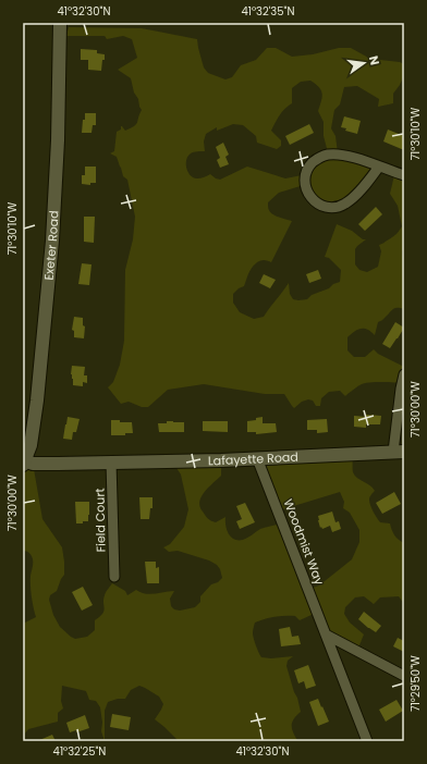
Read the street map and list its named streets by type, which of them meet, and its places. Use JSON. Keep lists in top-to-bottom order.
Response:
{
  "streets": {
    "street": [
      "Exeter Road",
      "Lafayette Road",
      "Field Court",
      "Woodmist Way"
    ]
  },
  "crossings": [
    ["Exeter Road", "Lafayette Road"],
    ["Lafayette Road", "Field Court"],
    ["Lafayette Road", "Woodmist Way"]
  ],
  "north": "right",
  "coordinates": [
    "41°32'30\"N",
    "41°32'35\"N",
    "71°30'10\"W",
    "71°30'00\"W",
    "71°29'50\"W",
    "41°32'25\"N"
  ]
}
